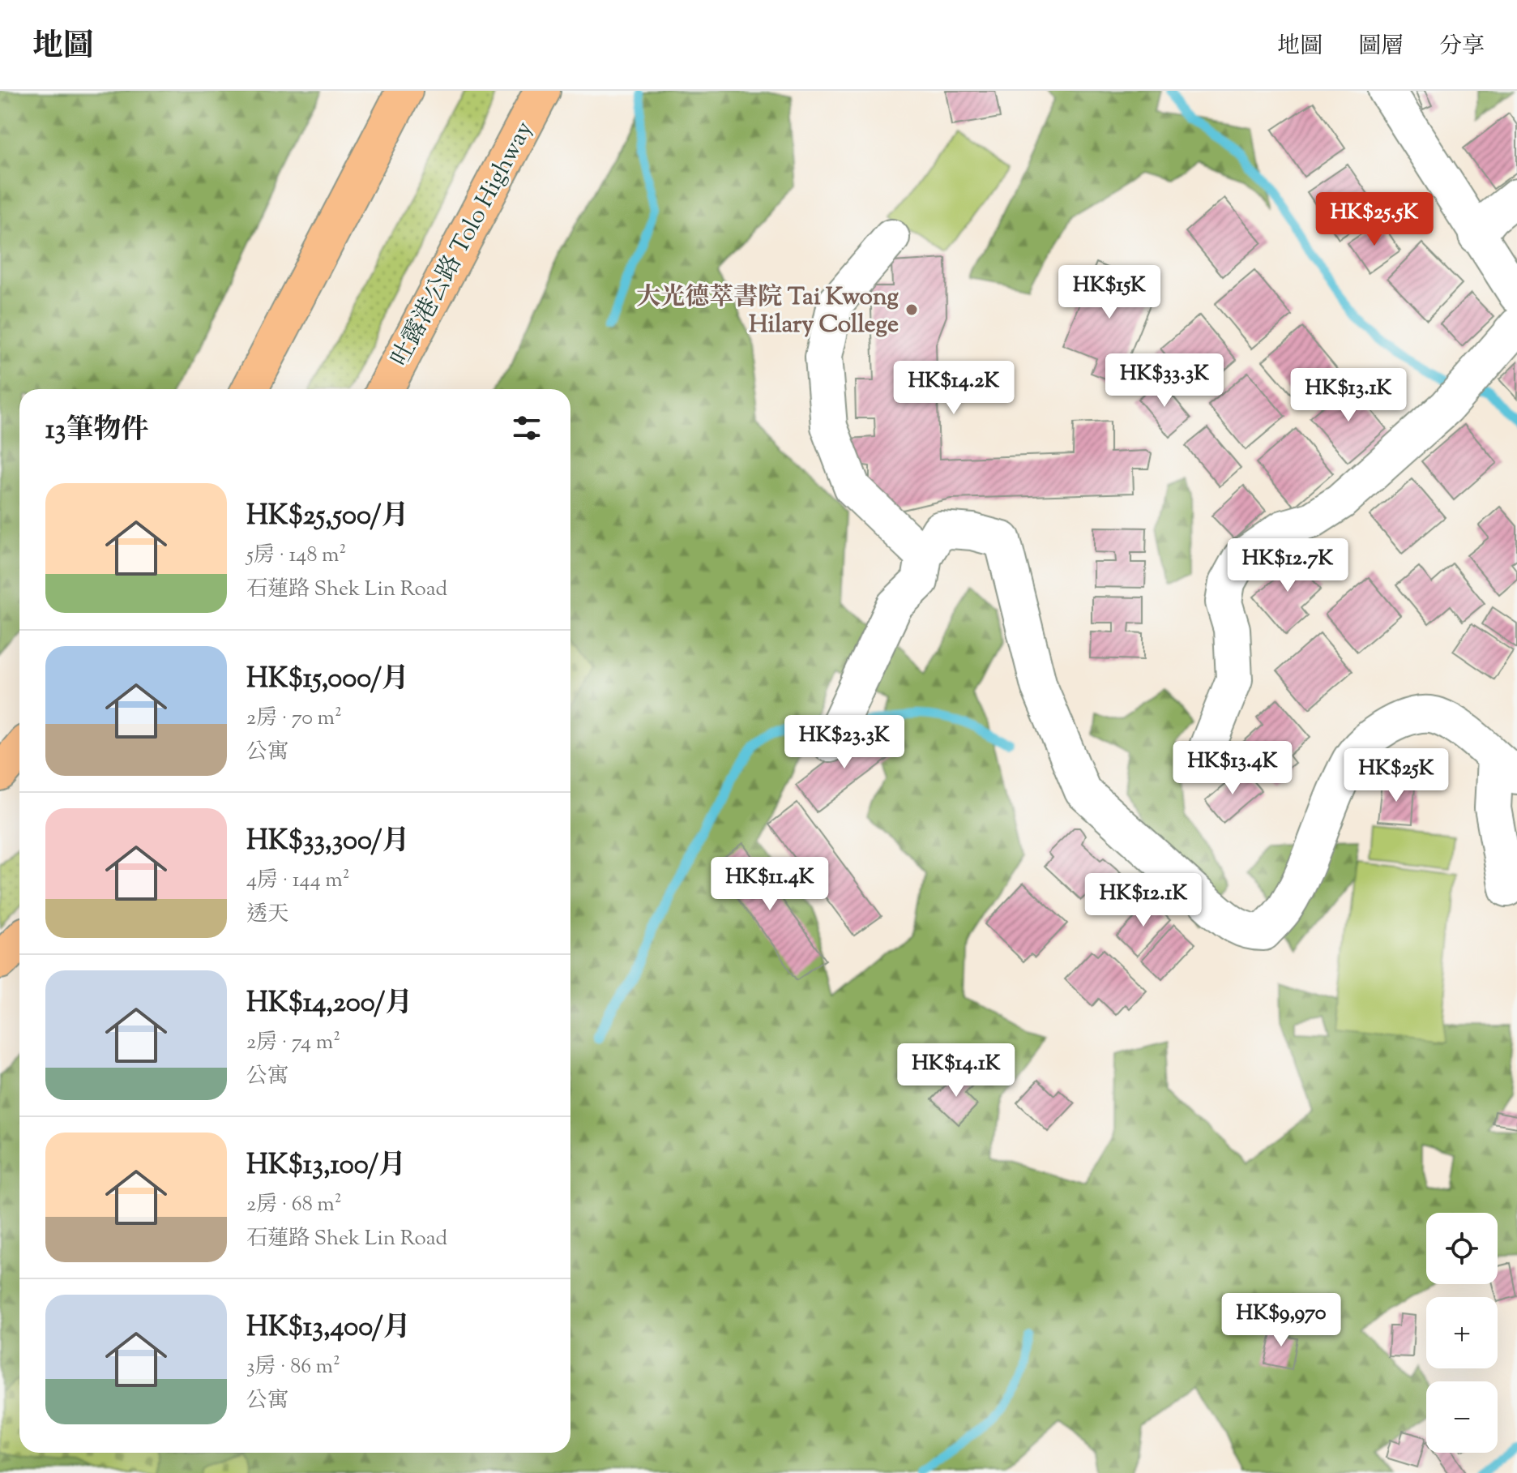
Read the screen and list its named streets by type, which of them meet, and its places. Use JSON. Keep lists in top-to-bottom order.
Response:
{
  "streets": {
    "highway": ["吐露港公路 Tolo Highway"]
  },
  "places": ["大光德萃書院 Tai Kwong Hilary College"],
  "page": {
    "header": "地圖",
    "nav": ["地圖", "圖層", "分享"],
    "price": [
      "HK$25.5K",
      "HK$15K",
      "HK$33.3K",
      "HK$14.2K",
      "HK$13.1K",
      "HK$12.7K",
      "HK$23.3K",
      "HK$13.4K",
      "HK$25K",
      "HK$11.4K",
      "HK$12.1K",
      "HK$14.1K",
      "HK$9,970"
    ],
    "heading": "13筆物件",
    "list": [
      {
        "name": "HK$25,500/月",
        "note": "5房 · 148 m² · 石蓮路 Shek Lin Road"
      },
      {
        "name": "HK$15,000/月",
        "note": "2房 · 70 m² · 公寓"
      },
      {
        "name": "HK$33,300/月",
        "note": "4房 · 144 m² · 透天"
      },
      {
        "name": "HK$14,200/月",
        "note": "2房 · 74 m² · 公寓"
      },
      {
        "name": "HK$13,100/月",
        "note": "2房 · 68 m² · 石蓮路 Shek Lin Road"
      },
      {
        "name": "HK$13,400/月",
        "note": "3房 · 86 m² · 公寓"
      }
    ],
    "map_buttons": ["+", "−"]
  }
}
